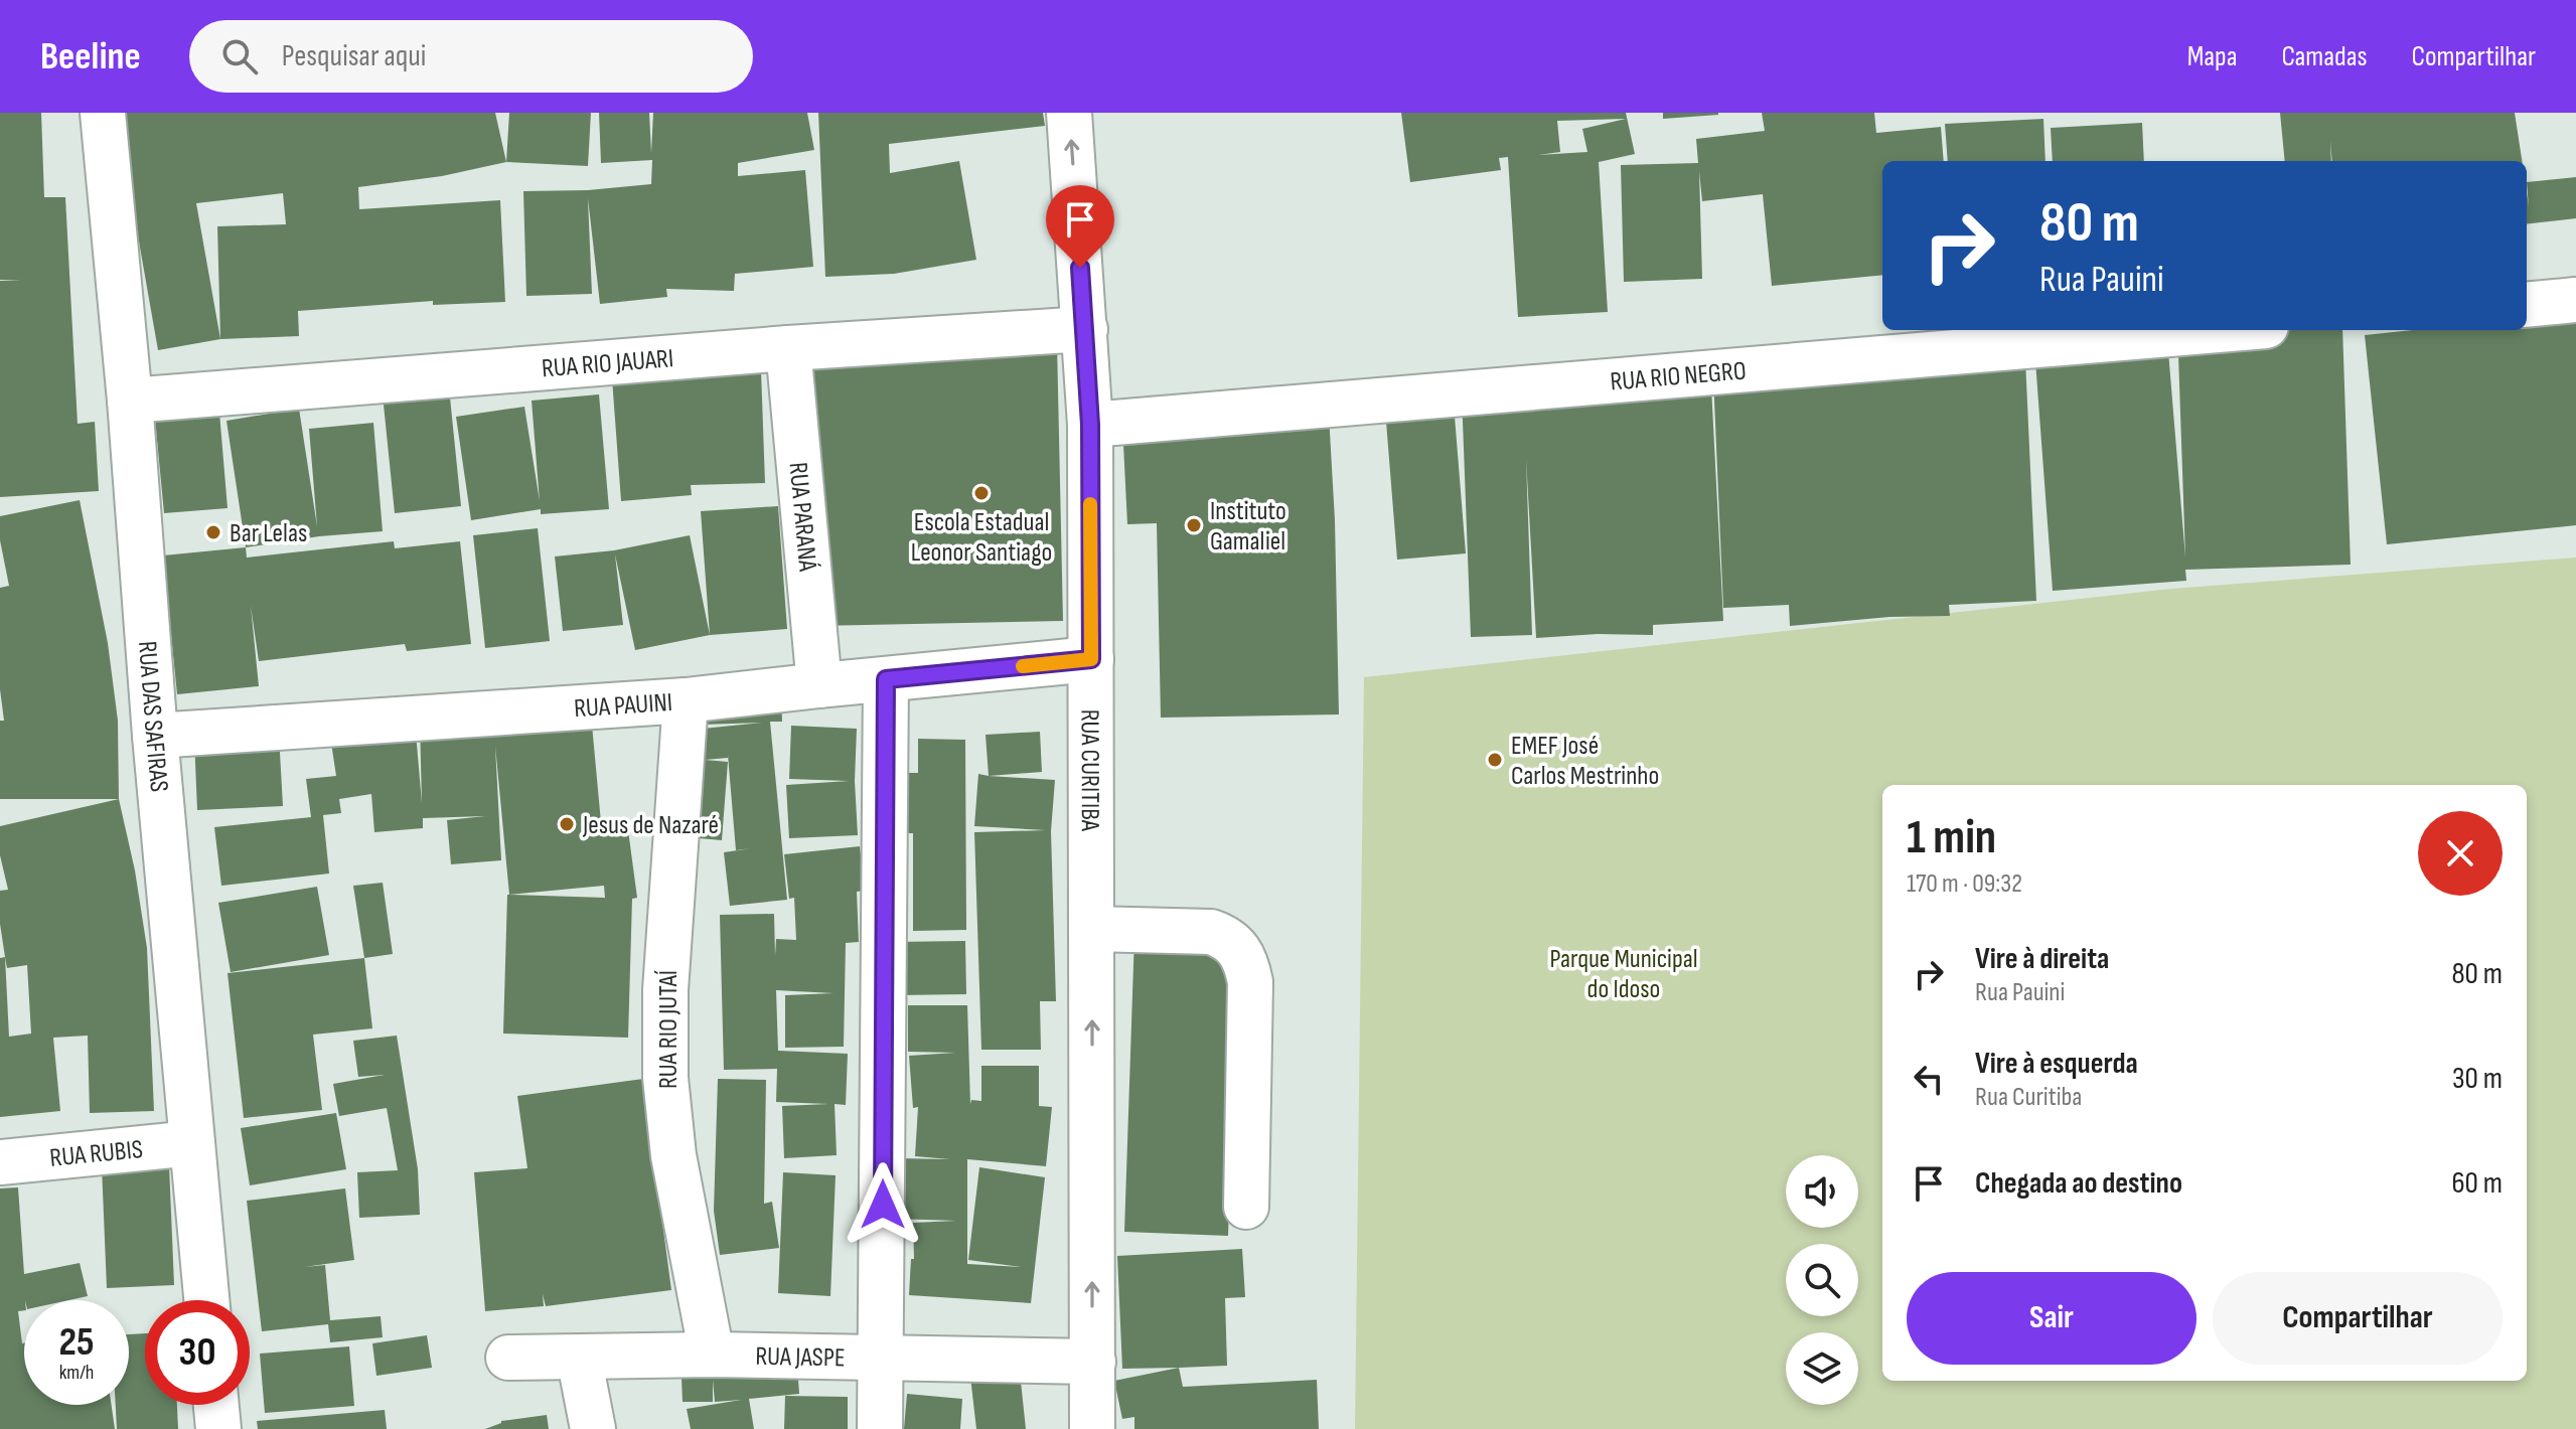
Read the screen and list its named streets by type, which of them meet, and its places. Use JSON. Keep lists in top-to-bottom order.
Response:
{
  "streets": {
    "street": [
      "RUA RIO JAUARI",
      "RUA RIO NEGRO",
      "RUA PARANÁ",
      "RUA PAUINI",
      "RUA DAS SAFIRAS",
      "RUA CURITIBA",
      "RUA RIO JUTAÍ",
      "RUA RUBIS",
      "RUA JASPE"
    ]
  },
  "crossings": [
    ["RUA RIO JAUARI", "RUA PARANÁ"],
    ["RUA RIO JAUARI", "RUA DAS SAFIRAS"],
    ["RUA RIO JAUARI", "RUA CURITIBA"],
    ["RUA RIO NEGRO", "RUA CURITIBA"],
    ["RUA PARANÁ", "RUA PAUINI"],
    ["RUA PAUINI", "RUA DAS SAFIRAS"],
    ["RUA PAUINI", "RUA CURITIBA"],
    ["RUA PAUINI", "RUA RIO JUTAÍ"],
    ["RUA DAS SAFIRAS", "RUA RUBIS"],
    ["RUA CURITIBA", "RUA JASPE"],
    ["RUA RIO JUTAÍ", "RUA JASPE"]
  ],
  "parks": ["Parque Municipal do Idoso"],
  "places": [
    "Escola Estadual Leonor Santiago",
    "Instituto Gamaliel",
    "Bar Lelas",
    "EMEF José Carlos Mestrinho",
    "Jesus de Nazaré"
  ],
  "page": {
    "header": "Beeline",
    "search": "Pesquisar aqui",
    "nav": ["Mapa", "Camadas", "Compartilhar"],
    "turn": ["80 m", "Rua Pauini"],
    "heading": ["1 min", "170 m · 09:32"],
    "list": [
      {
        "name": "Vire à direita",
        "note": "Rua Pauini",
        "value": "80 m"
      },
      {
        "name": "Vire à esquerda",
        "note": "Rua Curitiba",
        "value": "30 m"
      },
      {
        "name": "Chegada ao destino",
        "value": "60 m"
      }
    ],
    "buttons": ["Sair", "Compartilhar"],
    "speed": "25 km/h",
    "limit": "30"
  }
}
